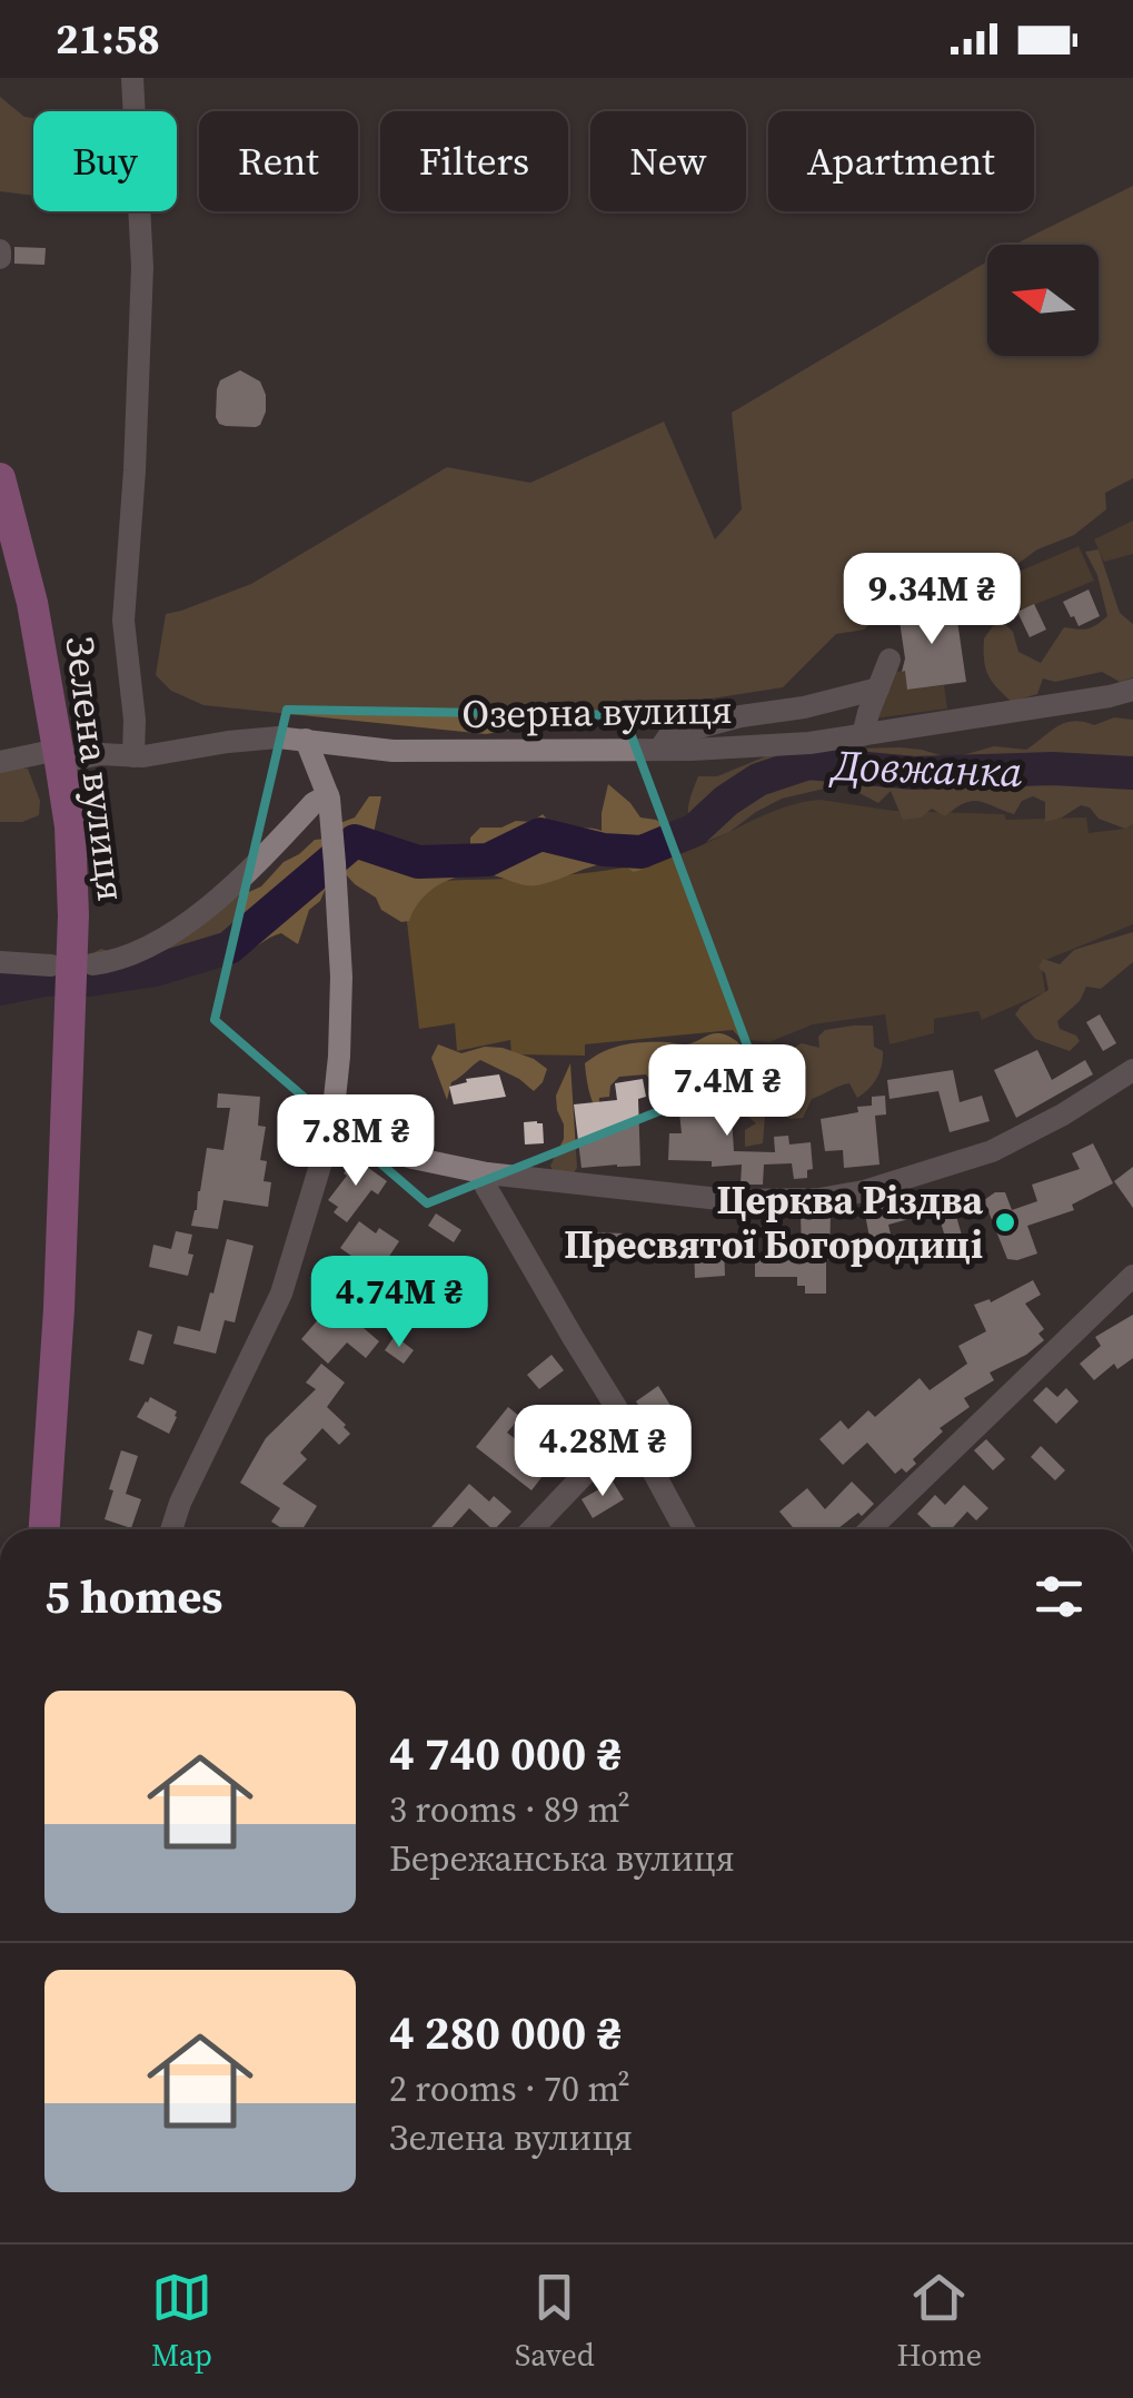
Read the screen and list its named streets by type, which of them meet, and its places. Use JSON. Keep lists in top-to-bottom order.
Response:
{
  "streets": {
    "highway": ["Зелена вулиця"],
    "street": ["Озерна вулиця"]
  },
  "crossings": [
    ["Озерна вулиця", "Зелена вулиця"]
  ],
  "water": ["Довжанка"],
  "places": ["Церква Різдва Пресвятої Богородиці"],
  "north": "left",
  "page": {
    "status": "21:58",
    "chip": [
      "Buy",
      "Rent",
      "Filters",
      "New",
      "Apartment"
    ],
    "price": [
      "9.34M ₴",
      "7.4M ₴",
      "7.8M ₴",
      "4.74M ₴",
      "4.28M ₴"
    ],
    "heading": "5 homes",
    "list": [
      {
        "name": "4 740 000 ₴",
        "note": "3 rooms · 89 m² · Бережанська вулиця"
      },
      {
        "name": "4 280 000 ₴",
        "note": "2 rooms · 70 m² · Зелена вулиця"
      }
    ],
    "tabs": ["Map", "Saved", "Home"]
  }
}
